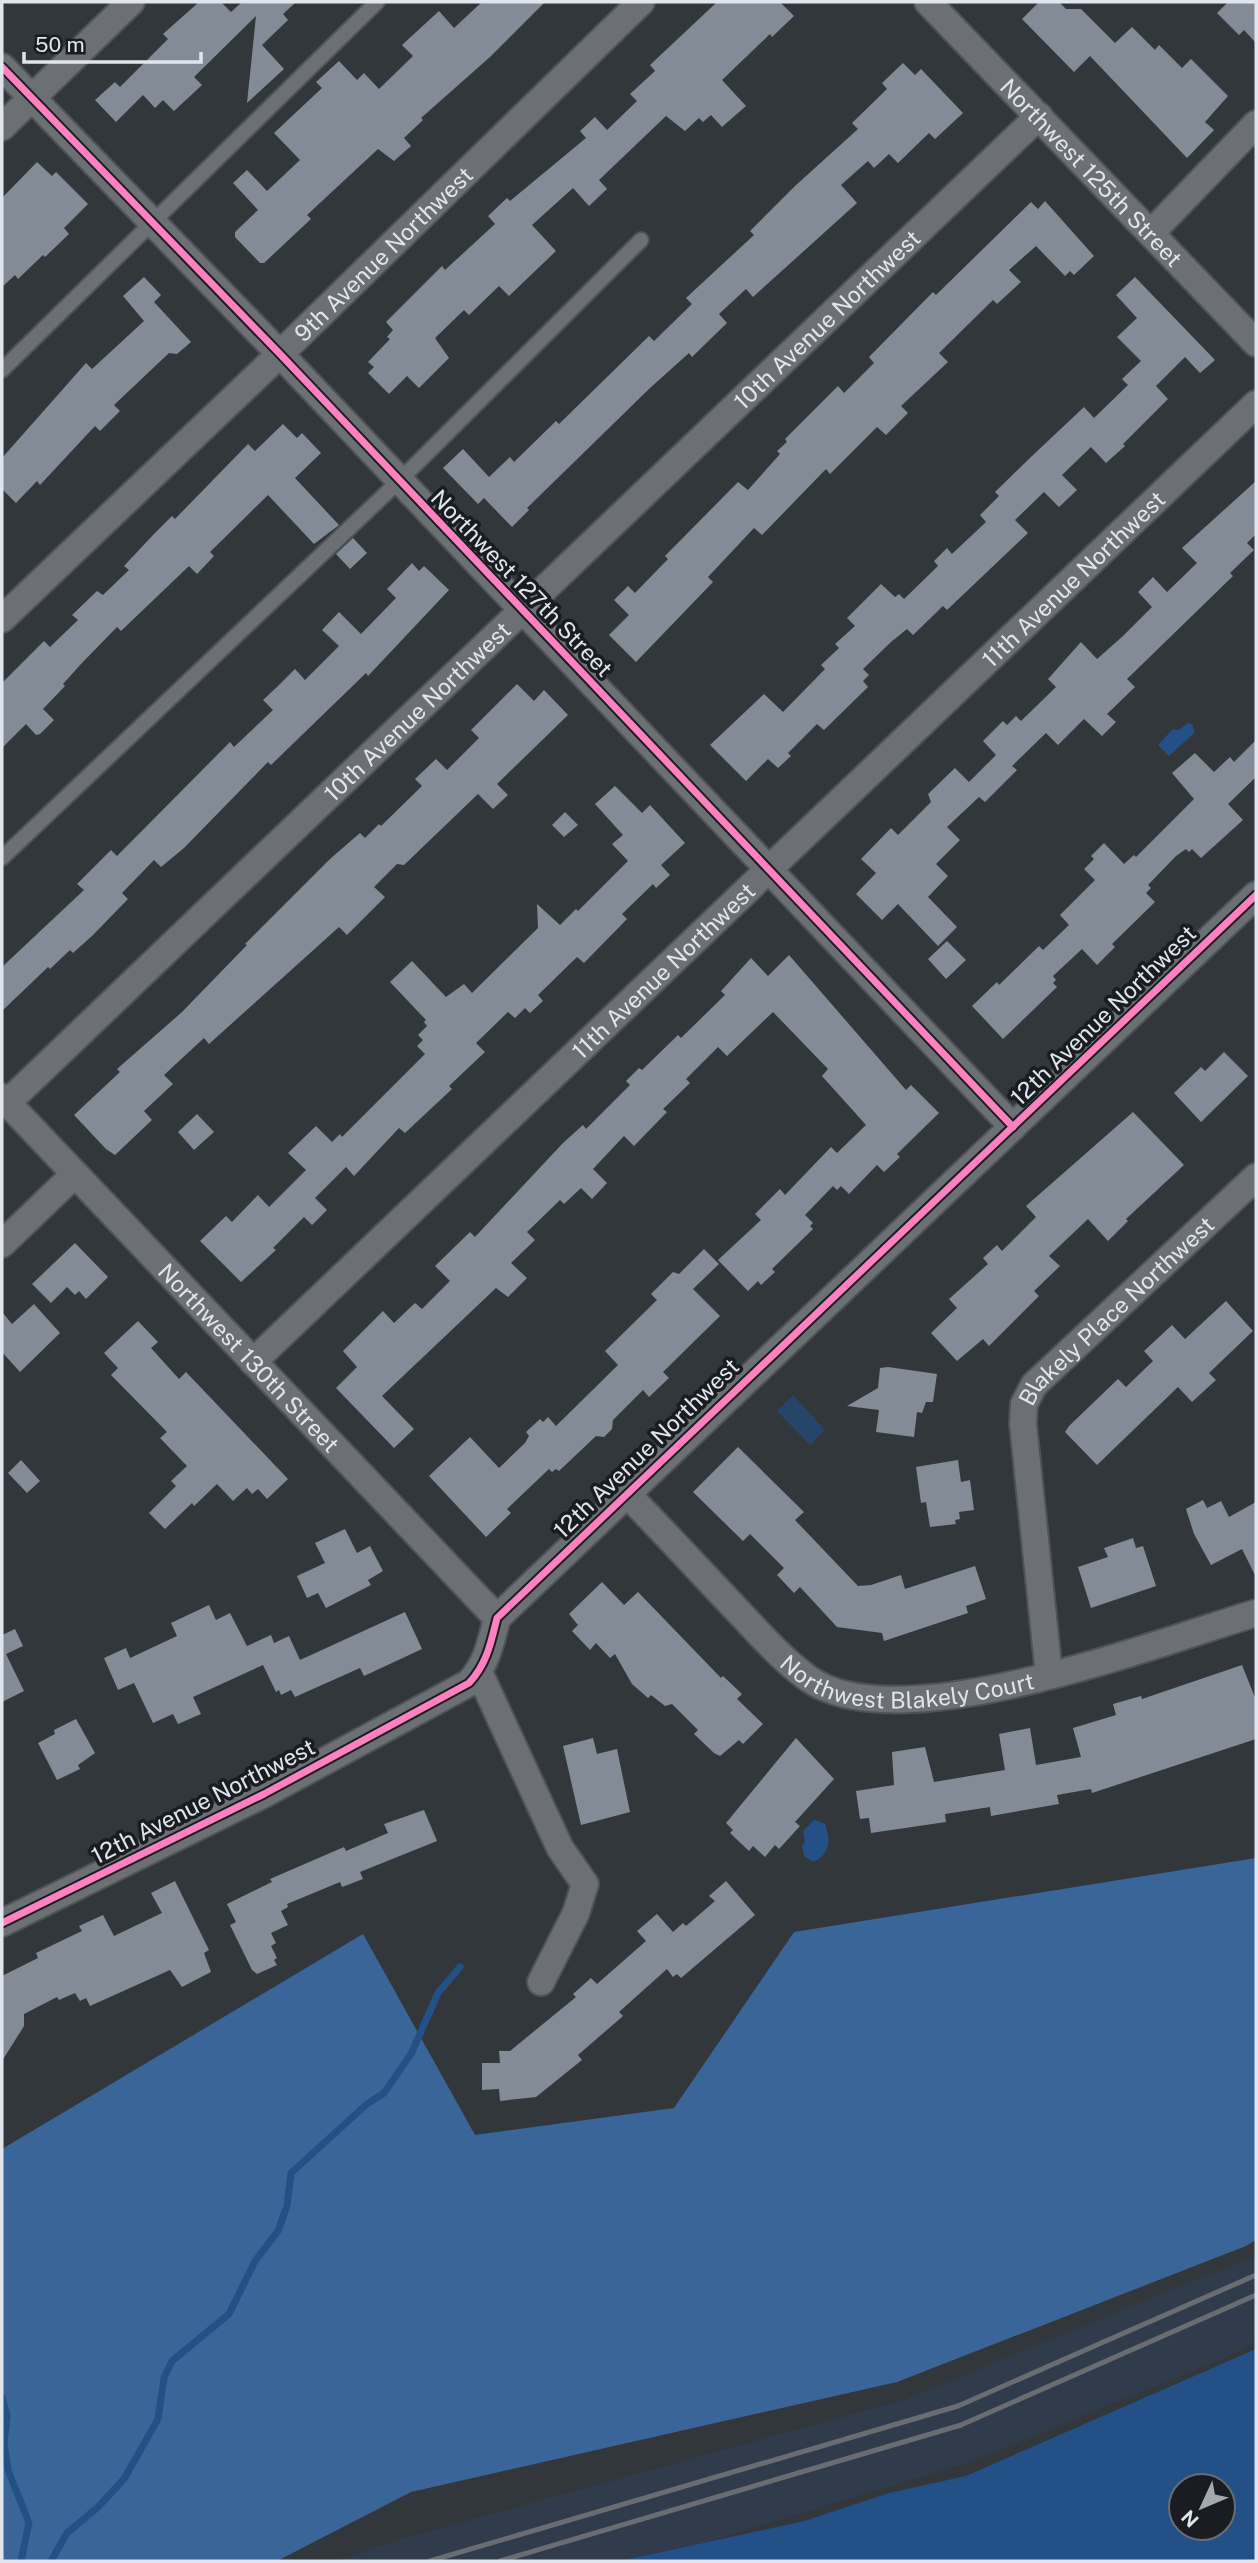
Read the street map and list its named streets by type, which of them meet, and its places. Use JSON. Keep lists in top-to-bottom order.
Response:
{
  "streets": {
    "street": [
      "Northwest 125th Street",
      "9th Avenue Northwest",
      "10th Avenue Northwest",
      "11th Avenue Northwest",
      "Northwest 127th Street",
      "12th Avenue Northwest",
      "Blakely Place Northwest",
      "Northwest 130th Street",
      "Northwest Blakely Court"
    ]
  },
  "crossings": [
    ["Northwest 125th Street", "10th Avenue Northwest"],
    ["9th Avenue Northwest", "Northwest 127th Street"],
    ["10th Avenue Northwest", "Northwest 127th Street"],
    ["10th Avenue Northwest", "Northwest 130th Street"],
    ["11th Avenue Northwest", "Northwest 127th Street"],
    ["11th Avenue Northwest", "Northwest 130th Street"],
    ["Northwest 127th Street", "12th Avenue Northwest"],
    ["12th Avenue Northwest", "Northwest 130th Street"],
    ["12th Avenue Northwest", "Northwest Blakely Court"],
    ["Blakely Place Northwest", "Northwest Blakely Court"]
  ],
  "scale_bar": "50 m",
  "north": "bottom left"
}
